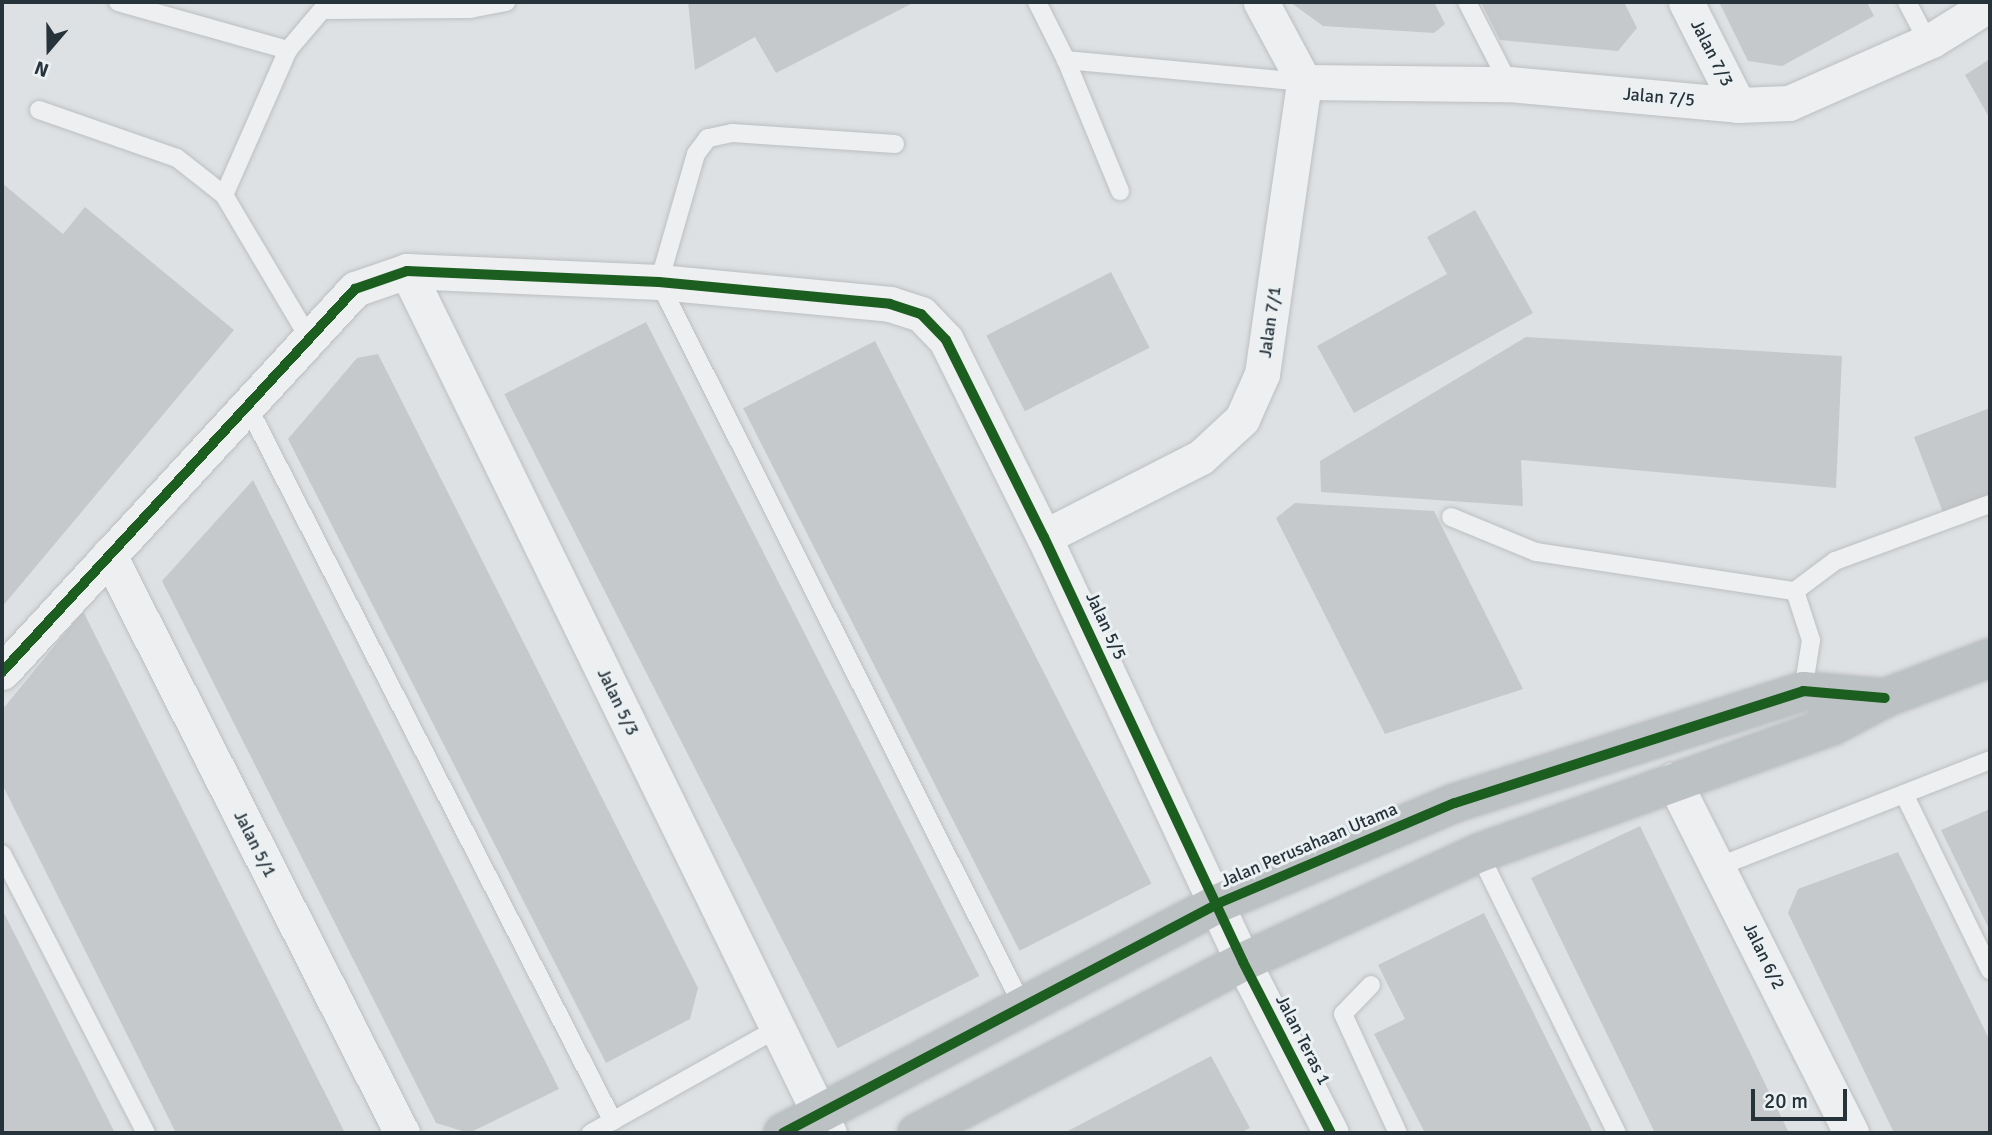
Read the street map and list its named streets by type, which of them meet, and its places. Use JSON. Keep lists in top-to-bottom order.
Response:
{
  "streets": {
    "street": [
      "Jalan 7/3",
      "Jalan 7/5",
      "Jalan 7/1",
      "Jalan 5/5",
      "Jalan 5/3",
      "Jalan 5/1",
      "Jalan Perusahaan Utama",
      "Jalan 6/2",
      "Jalan Teras 1"
    ]
  },
  "crossings": [
    ["Jalan 7/3", "Jalan 7/5"],
    ["Jalan 7/5", "Jalan 7/1"],
    ["Jalan 7/1", "Jalan 5/5"],
    ["Jalan 5/5", "Jalan Perusahaan Utama"],
    ["Jalan 5/5", "Jalan Teras 1"],
    ["Jalan 5/3", "Jalan Perusahaan Utama"],
    ["Jalan Perusahaan Utama", "Jalan 6/2"],
    ["Jalan Perusahaan Utama", "Jalan Teras 1"]
  ],
  "scale_bar": "20 m",
  "north": "bottom"
}
